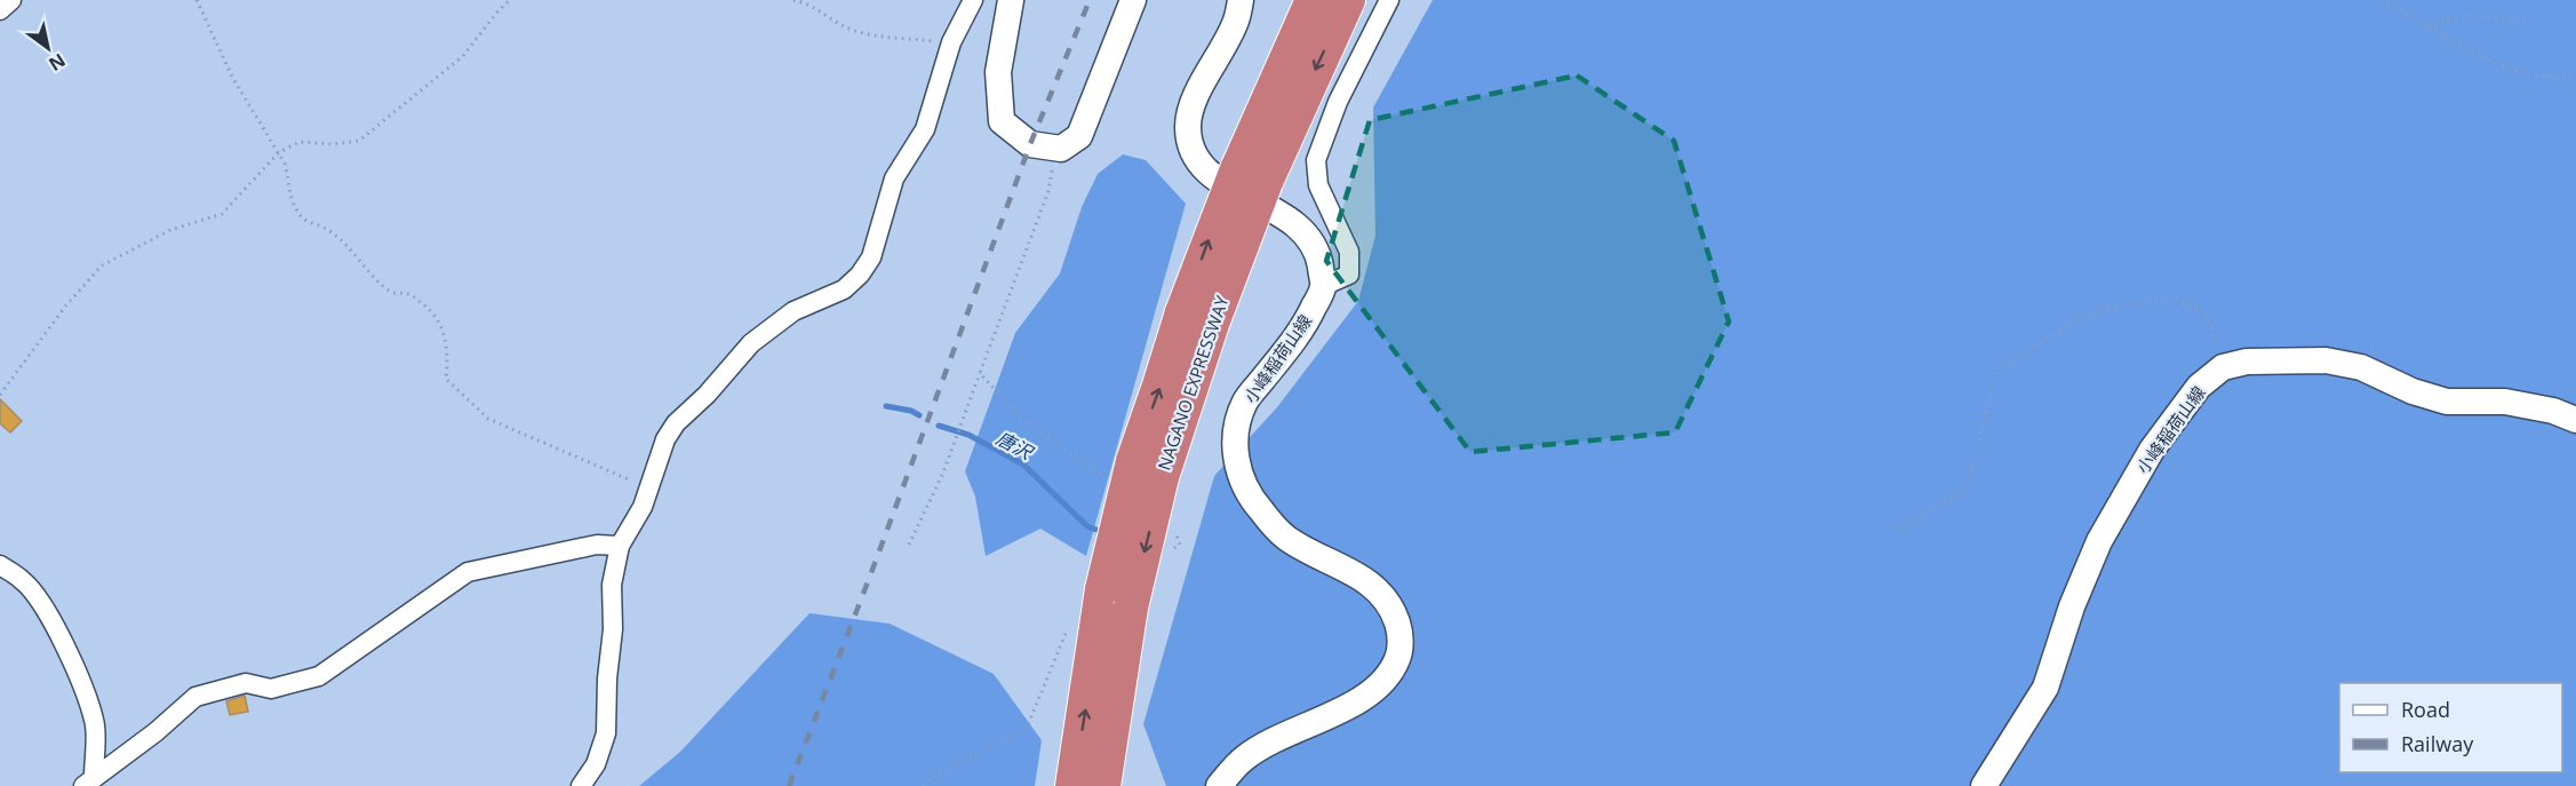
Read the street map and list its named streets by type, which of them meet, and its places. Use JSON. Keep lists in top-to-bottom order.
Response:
{
  "streets": {
    "highway": ["NAGANO EXPRESSWAY"],
    "main road": ["小峰稲荷山線"]
  },
  "water": ["唐沢"],
  "legend": ["Road", "Railway"],
  "north": "bottom right"
}
